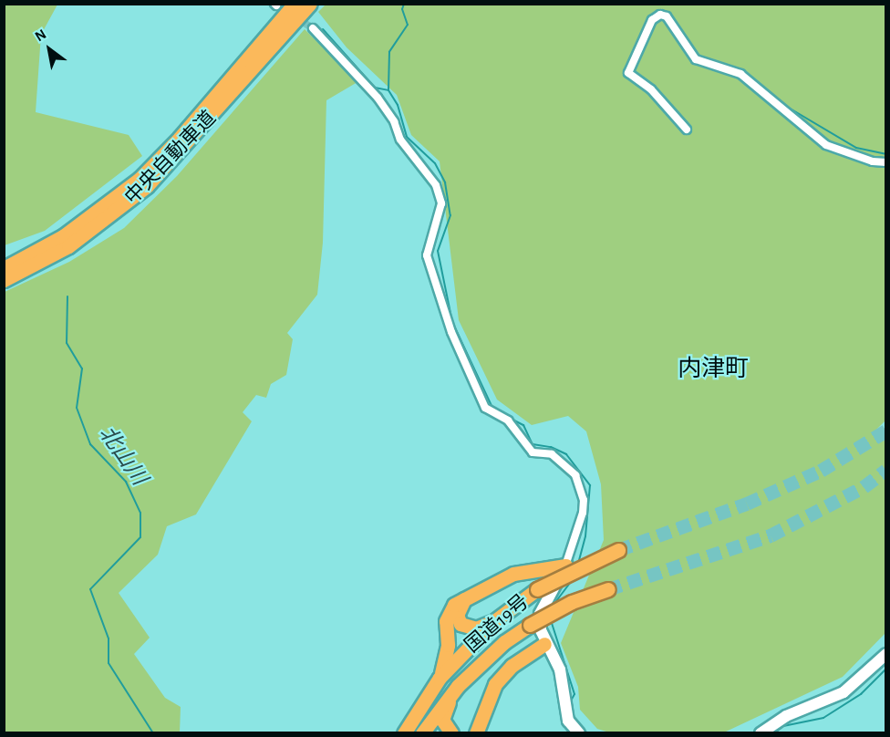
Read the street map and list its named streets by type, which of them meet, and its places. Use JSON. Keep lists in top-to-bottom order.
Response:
{
  "streets": {
    "highway": ["中央自動車道", "国道19号"]
  },
  "districts": ["内津町"],
  "water": ["北山川"],
  "north": "top left"
}
